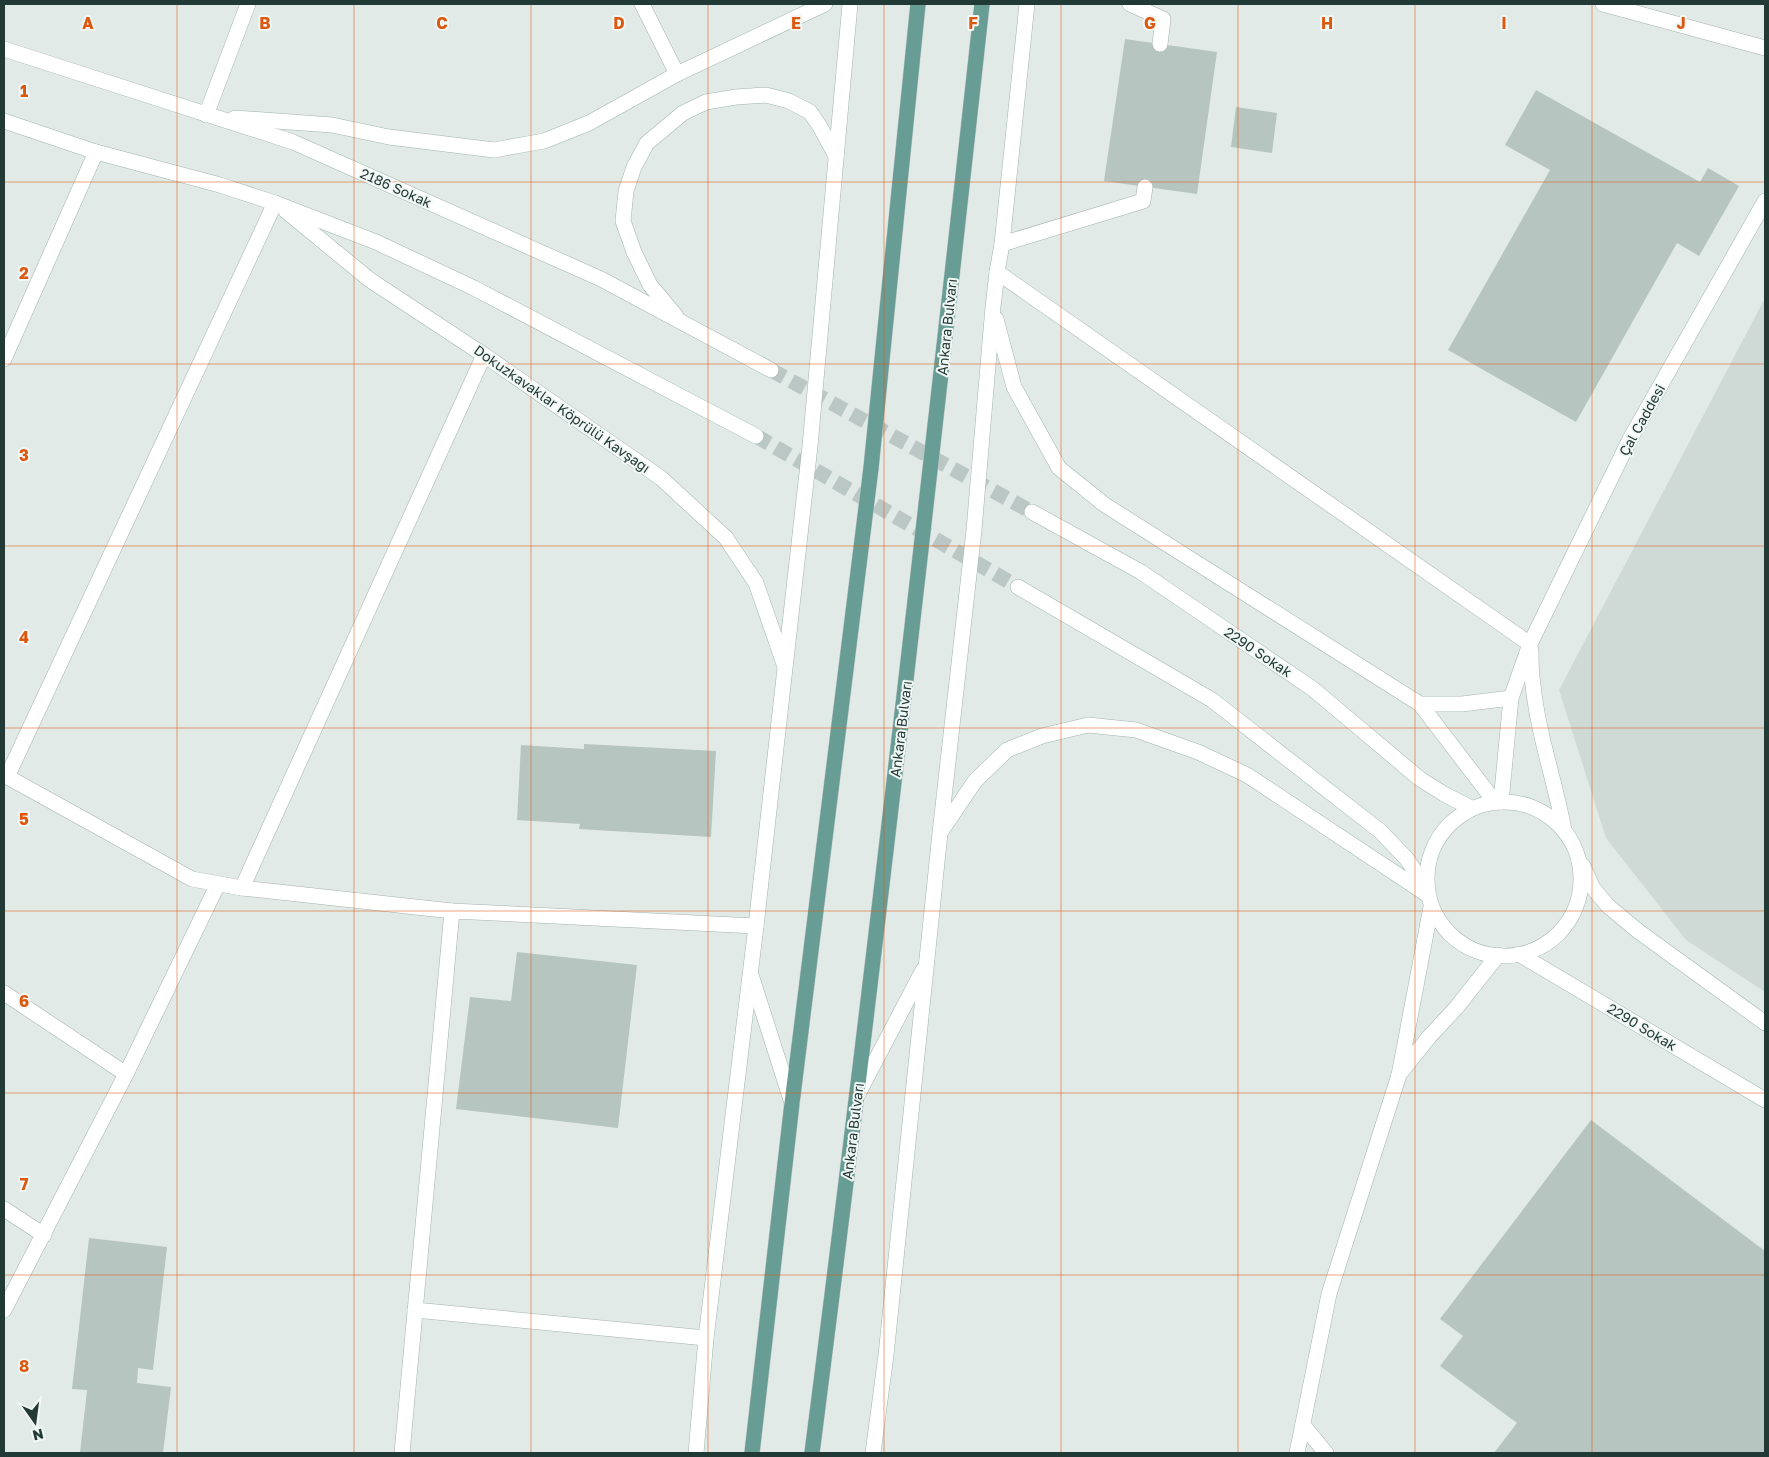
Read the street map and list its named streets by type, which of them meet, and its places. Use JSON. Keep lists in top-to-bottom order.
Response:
{
  "streets": {
    "main road": ["Ankara Bulvarı"],
    "street": [
      "2186 Sokak",
      "Dokuzkavaklar Köprülü Kavşağı",
      "Çal Caddesi",
      "2290 Sokak"
    ]
  },
  "crossings": [
    ["Çal Caddesi", "2290 Sokak"]
  ],
  "north": "bottom",
  "grid": {
    "columns": [
      "A",
      "B",
      "C",
      "D",
      "E",
      "F",
      "G",
      "H",
      "I",
      "J"
    ],
    "rows": [
      "1",
      "2",
      "3",
      "4",
      "5",
      "6",
      "7",
      "8"
    ]
  }
}
